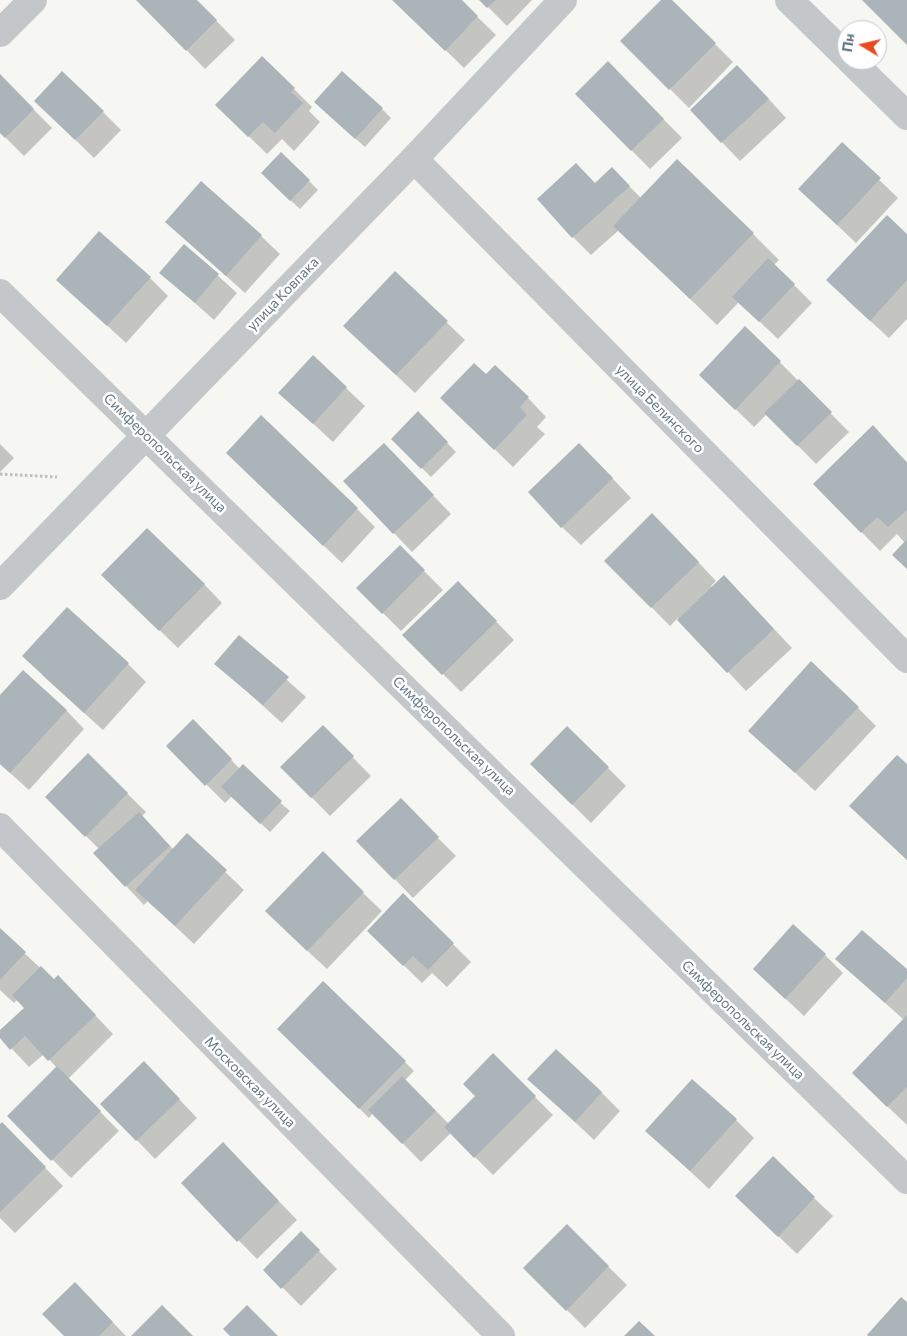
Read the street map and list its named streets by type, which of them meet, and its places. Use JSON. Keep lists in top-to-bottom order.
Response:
{
  "streets": {
    "street": [
      "улица Ковпака",
      "улица Белинского",
      "Симферопольская улица",
      "Московская улица"
    ]
  },
  "crossings": [
    ["улица Ковпака", "улица Белинского"],
    ["улица Ковпака", "Симферопольская улица"]
  ],
  "north": "left"
}
